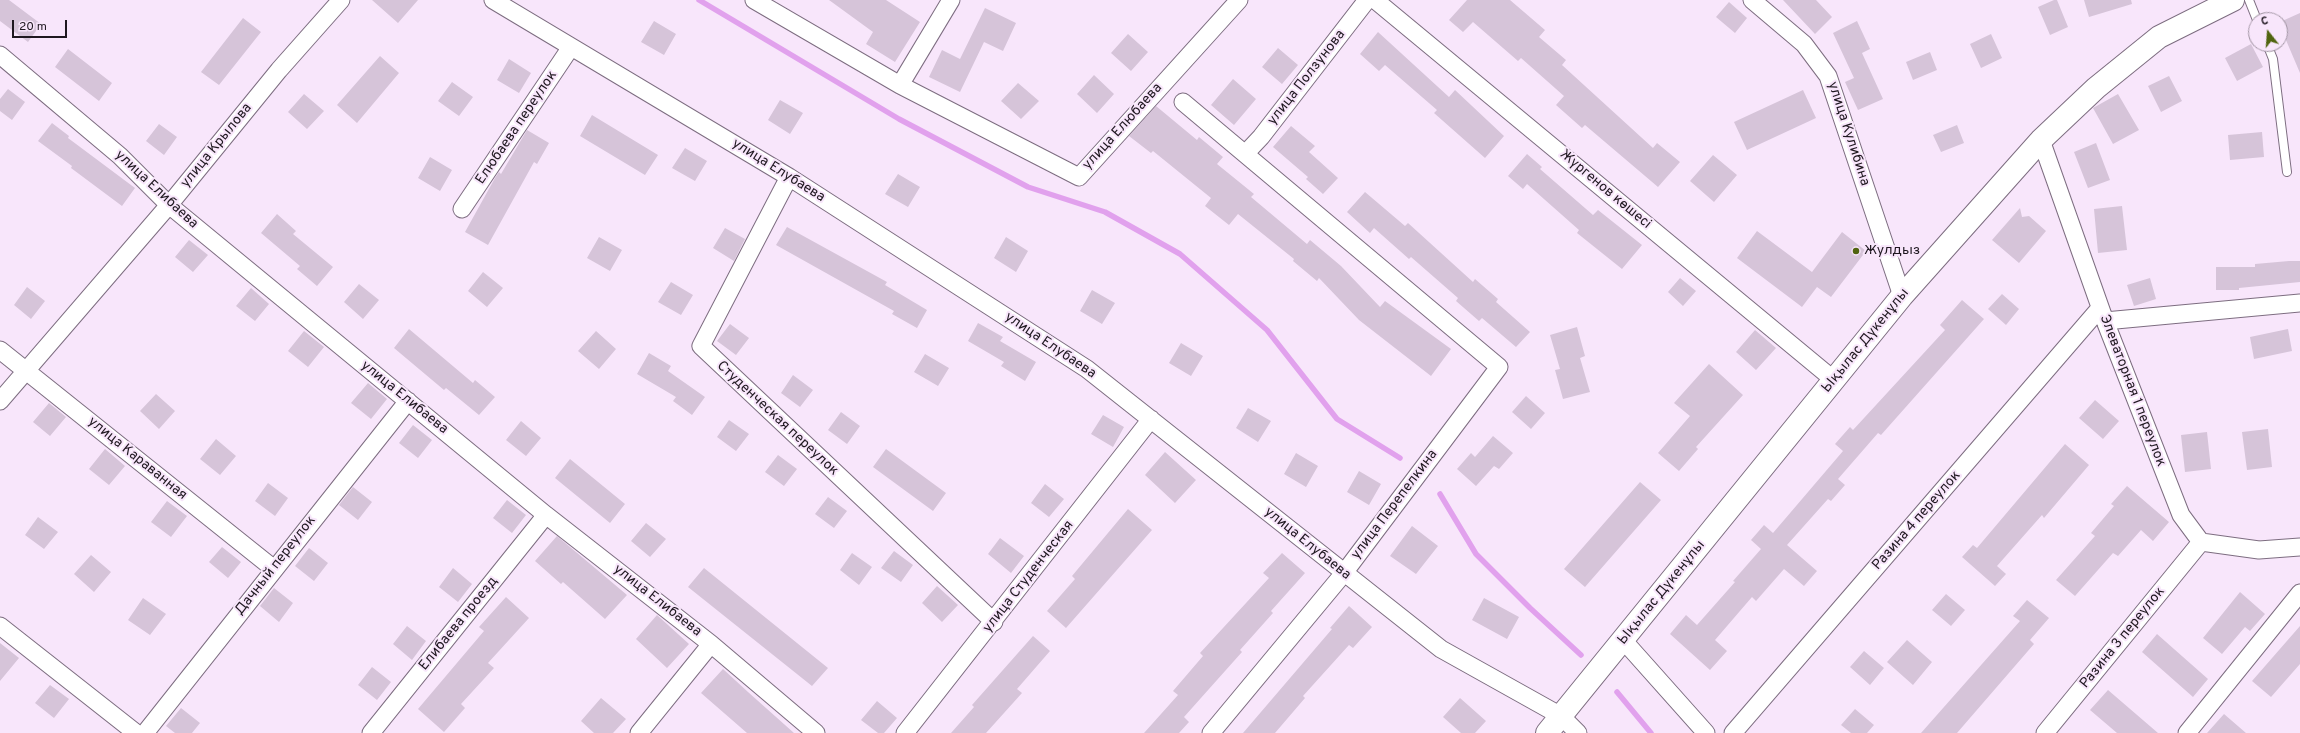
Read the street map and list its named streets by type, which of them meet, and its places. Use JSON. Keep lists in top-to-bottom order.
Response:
{
  "streets": {
    "street": [
      "улица Ползунова",
      "улица Елюбаева",
      "Елюбаева переулок",
      "улица Кулибина",
      "улица Крылова",
      "улица Елубаева",
      "улица Елибаева",
      "Жүргенов көшесі",
      "Ықылас Дүкенұлы",
      "Элеваторная 1 переулок",
      "Студенческая переулок",
      "улица Караванная",
      "улица Перепелкина",
      "Разина 4 переулок",
      "Дачный переулок",
      "улица Студенческая",
      "Елибаева проезд",
      "Разина 3 переулок"
    ]
  },
  "crossings": [
    ["улица Ползунова", "улица Перепелкина"],
    ["Елюбаева переулок", "улица Елубаева"],
    ["улица Кулибина", "Ықылас Дүкенұлы"],
    ["улица Крылова", "улица Елибаева"],
    ["улица Крылова", "улица Караванная"],
    ["улица Елубаева", "Ықылас Дүкенұлы"],
    ["улица Елубаева", "Студенческая переулок"],
    ["улица Елубаева", "улица Перепелкина"],
    ["улица Елубаева", "улица Студенческая"],
    ["улица Елибаева", "Дачный переулок"],
    ["улица Елибаева", "Елибаева проезд"],
    ["Жүргенов көшесі", "Ықылас Дүкенұлы"],
    ["Ықылас Дүкенұлы", "Элеваторная 1 переулок"],
    ["Элеваторная 1 переулок", "Разина 4 переулок"],
    ["Элеваторная 1 переулок", "Разина 3 переулок"],
    ["Студенческая переулок", "улица Студенческая"],
    ["улица Караванная", "Дачный переулок"]
  ],
  "places": ["Жулдыз"],
  "scale_bar": "20 m",
  "north": "top"
}
